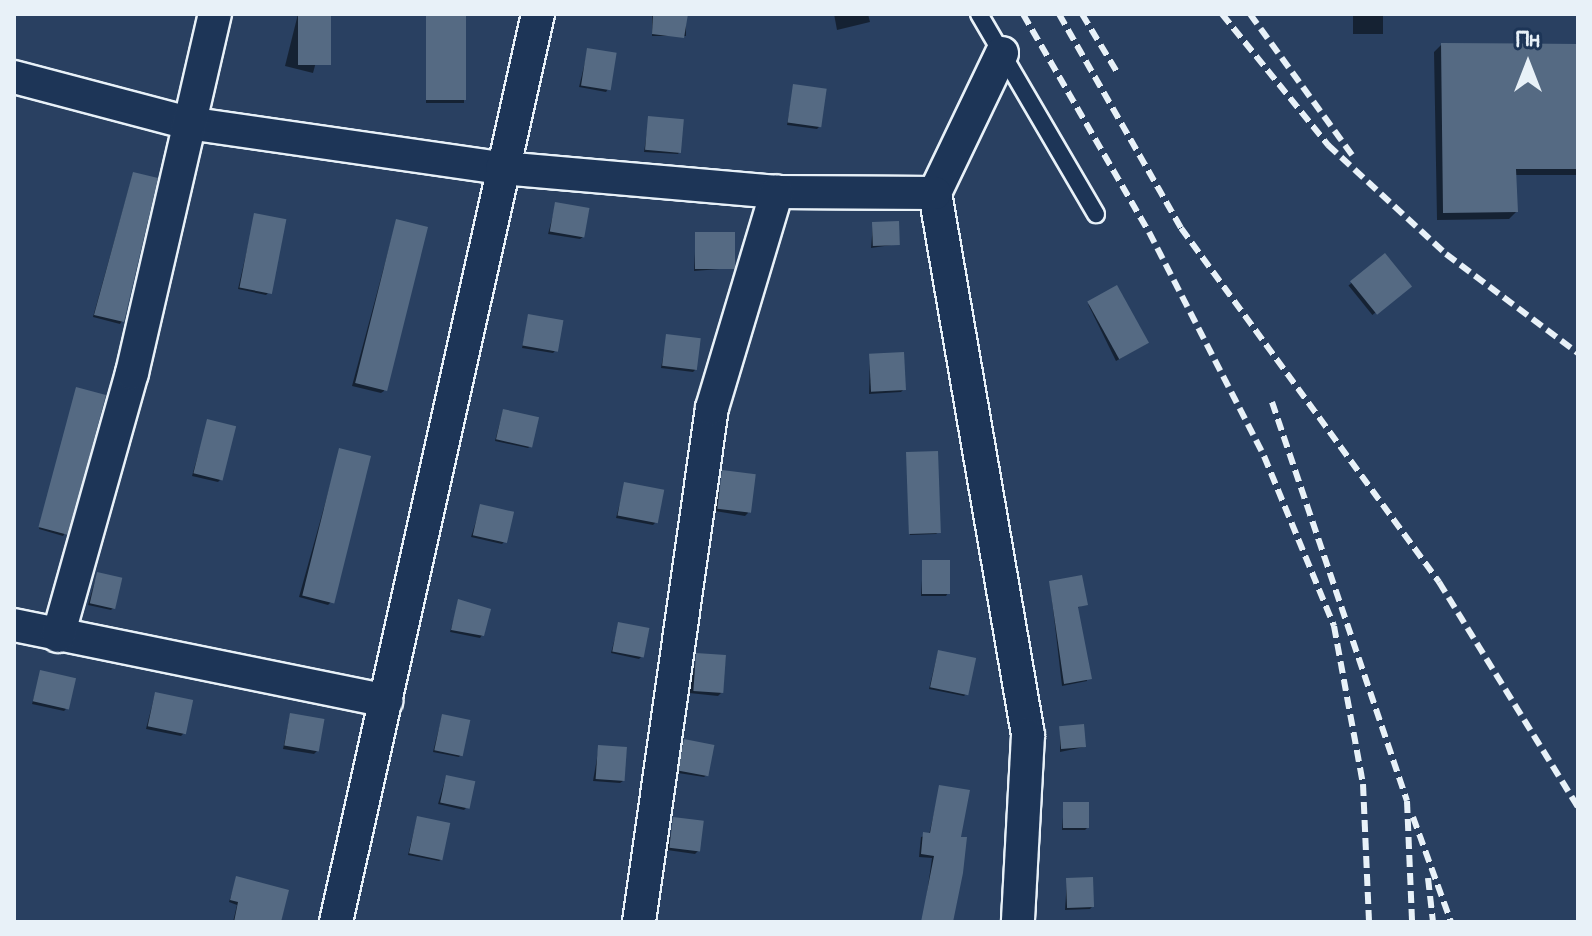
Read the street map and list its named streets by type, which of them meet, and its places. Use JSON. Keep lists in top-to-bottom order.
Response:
{
  "north": "top"
}
